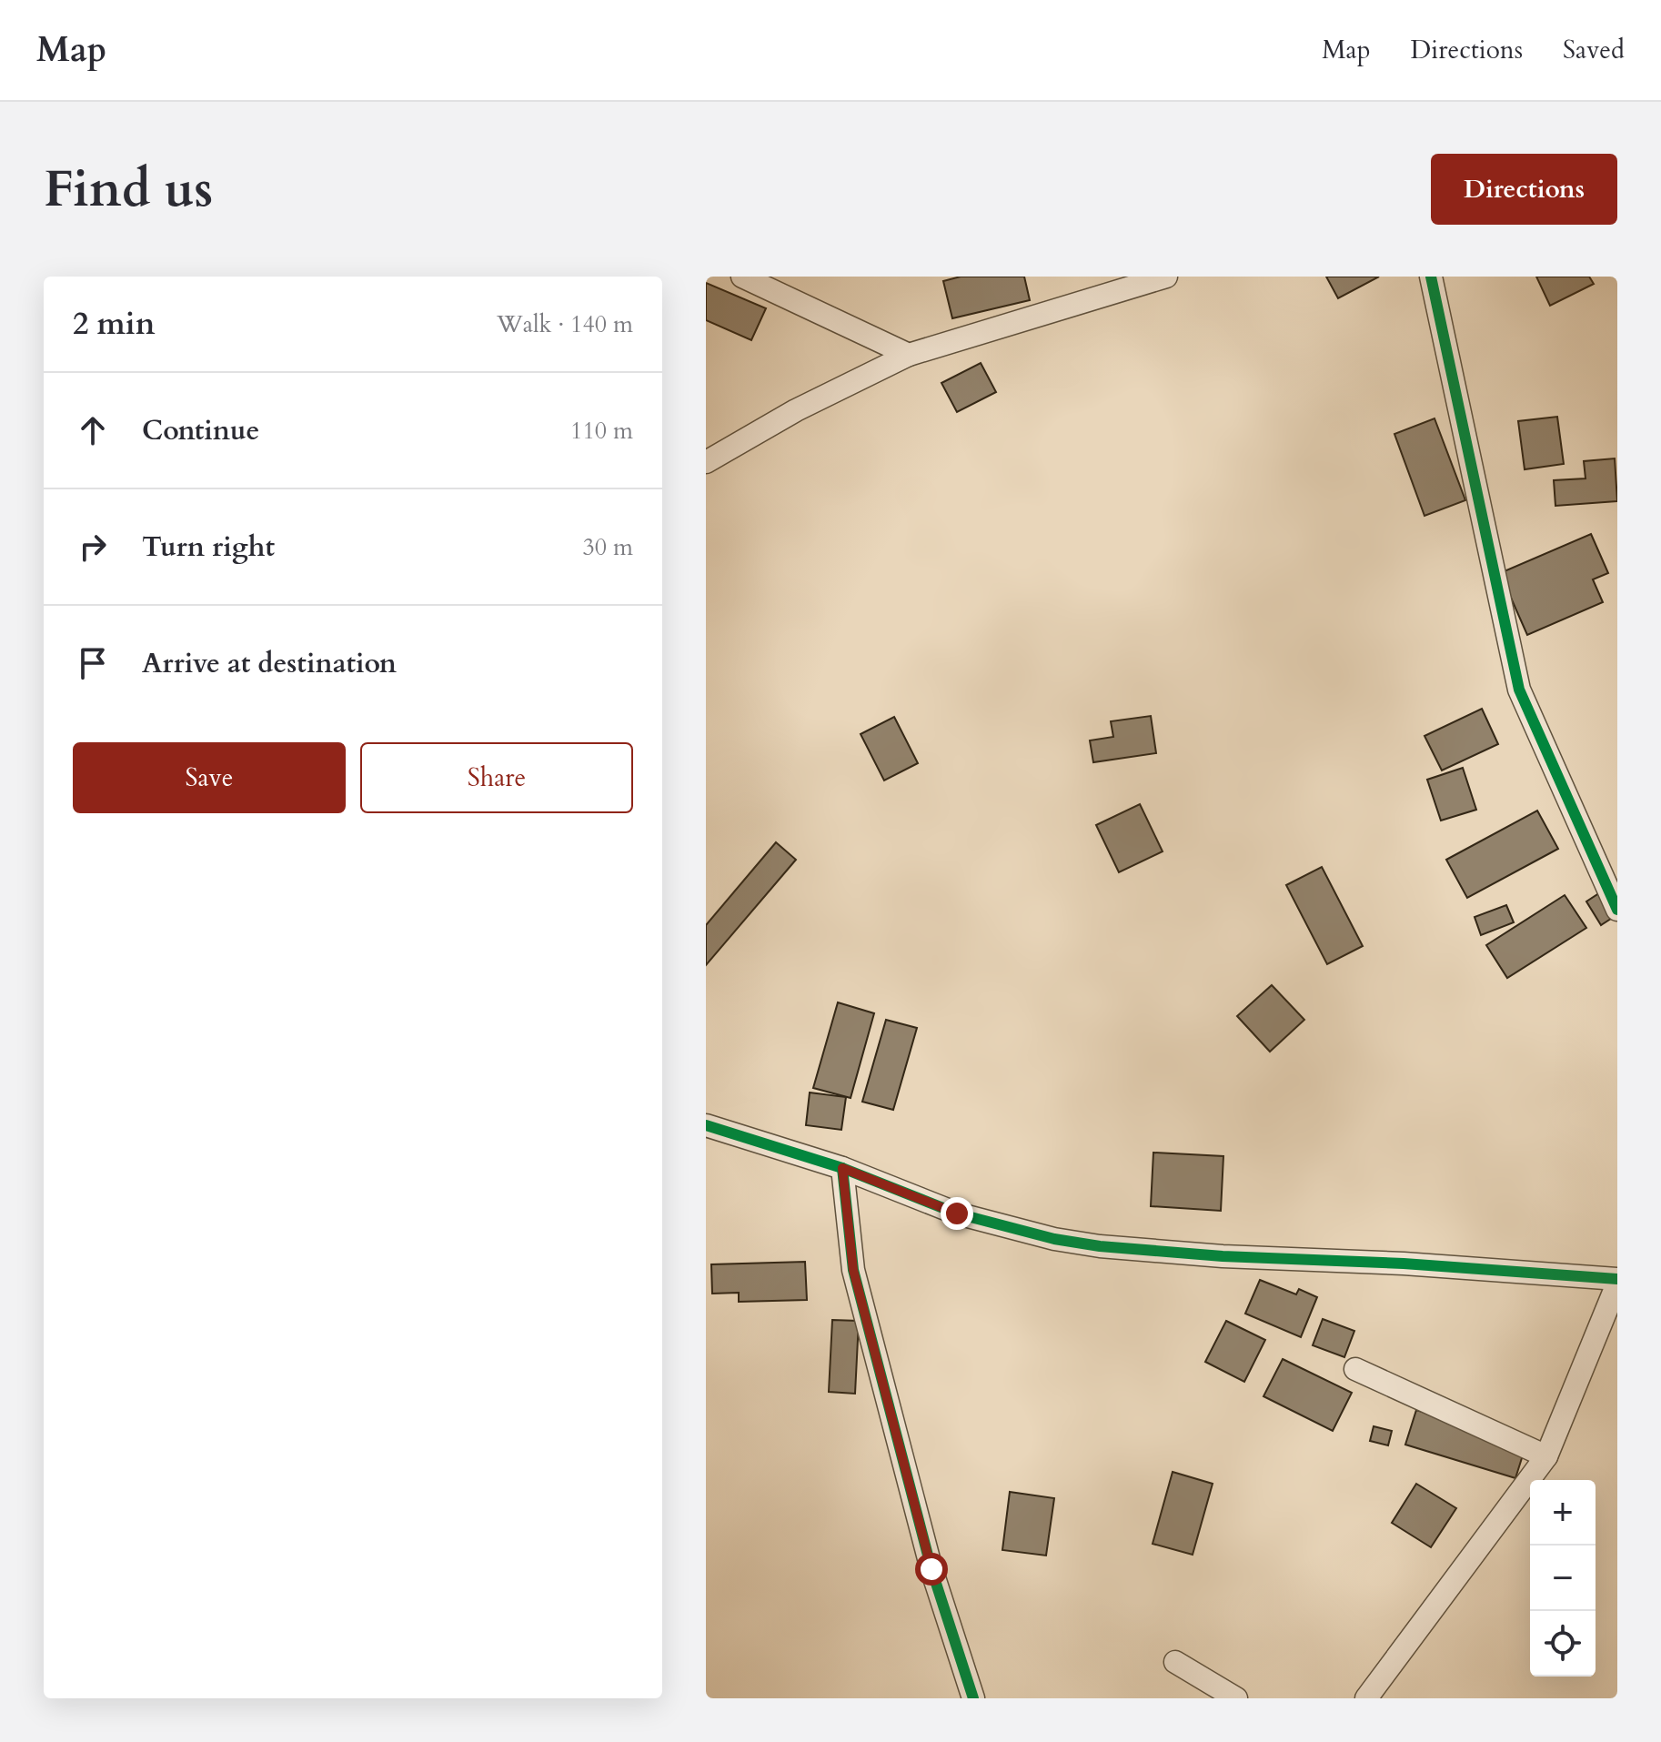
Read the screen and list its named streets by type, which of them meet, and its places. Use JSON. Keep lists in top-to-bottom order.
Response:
{
  "page": {
    "header": "Map",
    "nav": ["Map", "Directions", "Saved"],
    "buttons": [
      "Directions",
      ["Save", "Share"]
    ],
    "title": "Find us",
    "heading": ["2 min", "Walk · 140 m"],
    "list": [
      ["Continue", "110 m"],
      ["Turn right", "30 m"],
      "Arrive at destination"
    ],
    "map_buttons": ["+", "−"]
  }
}
